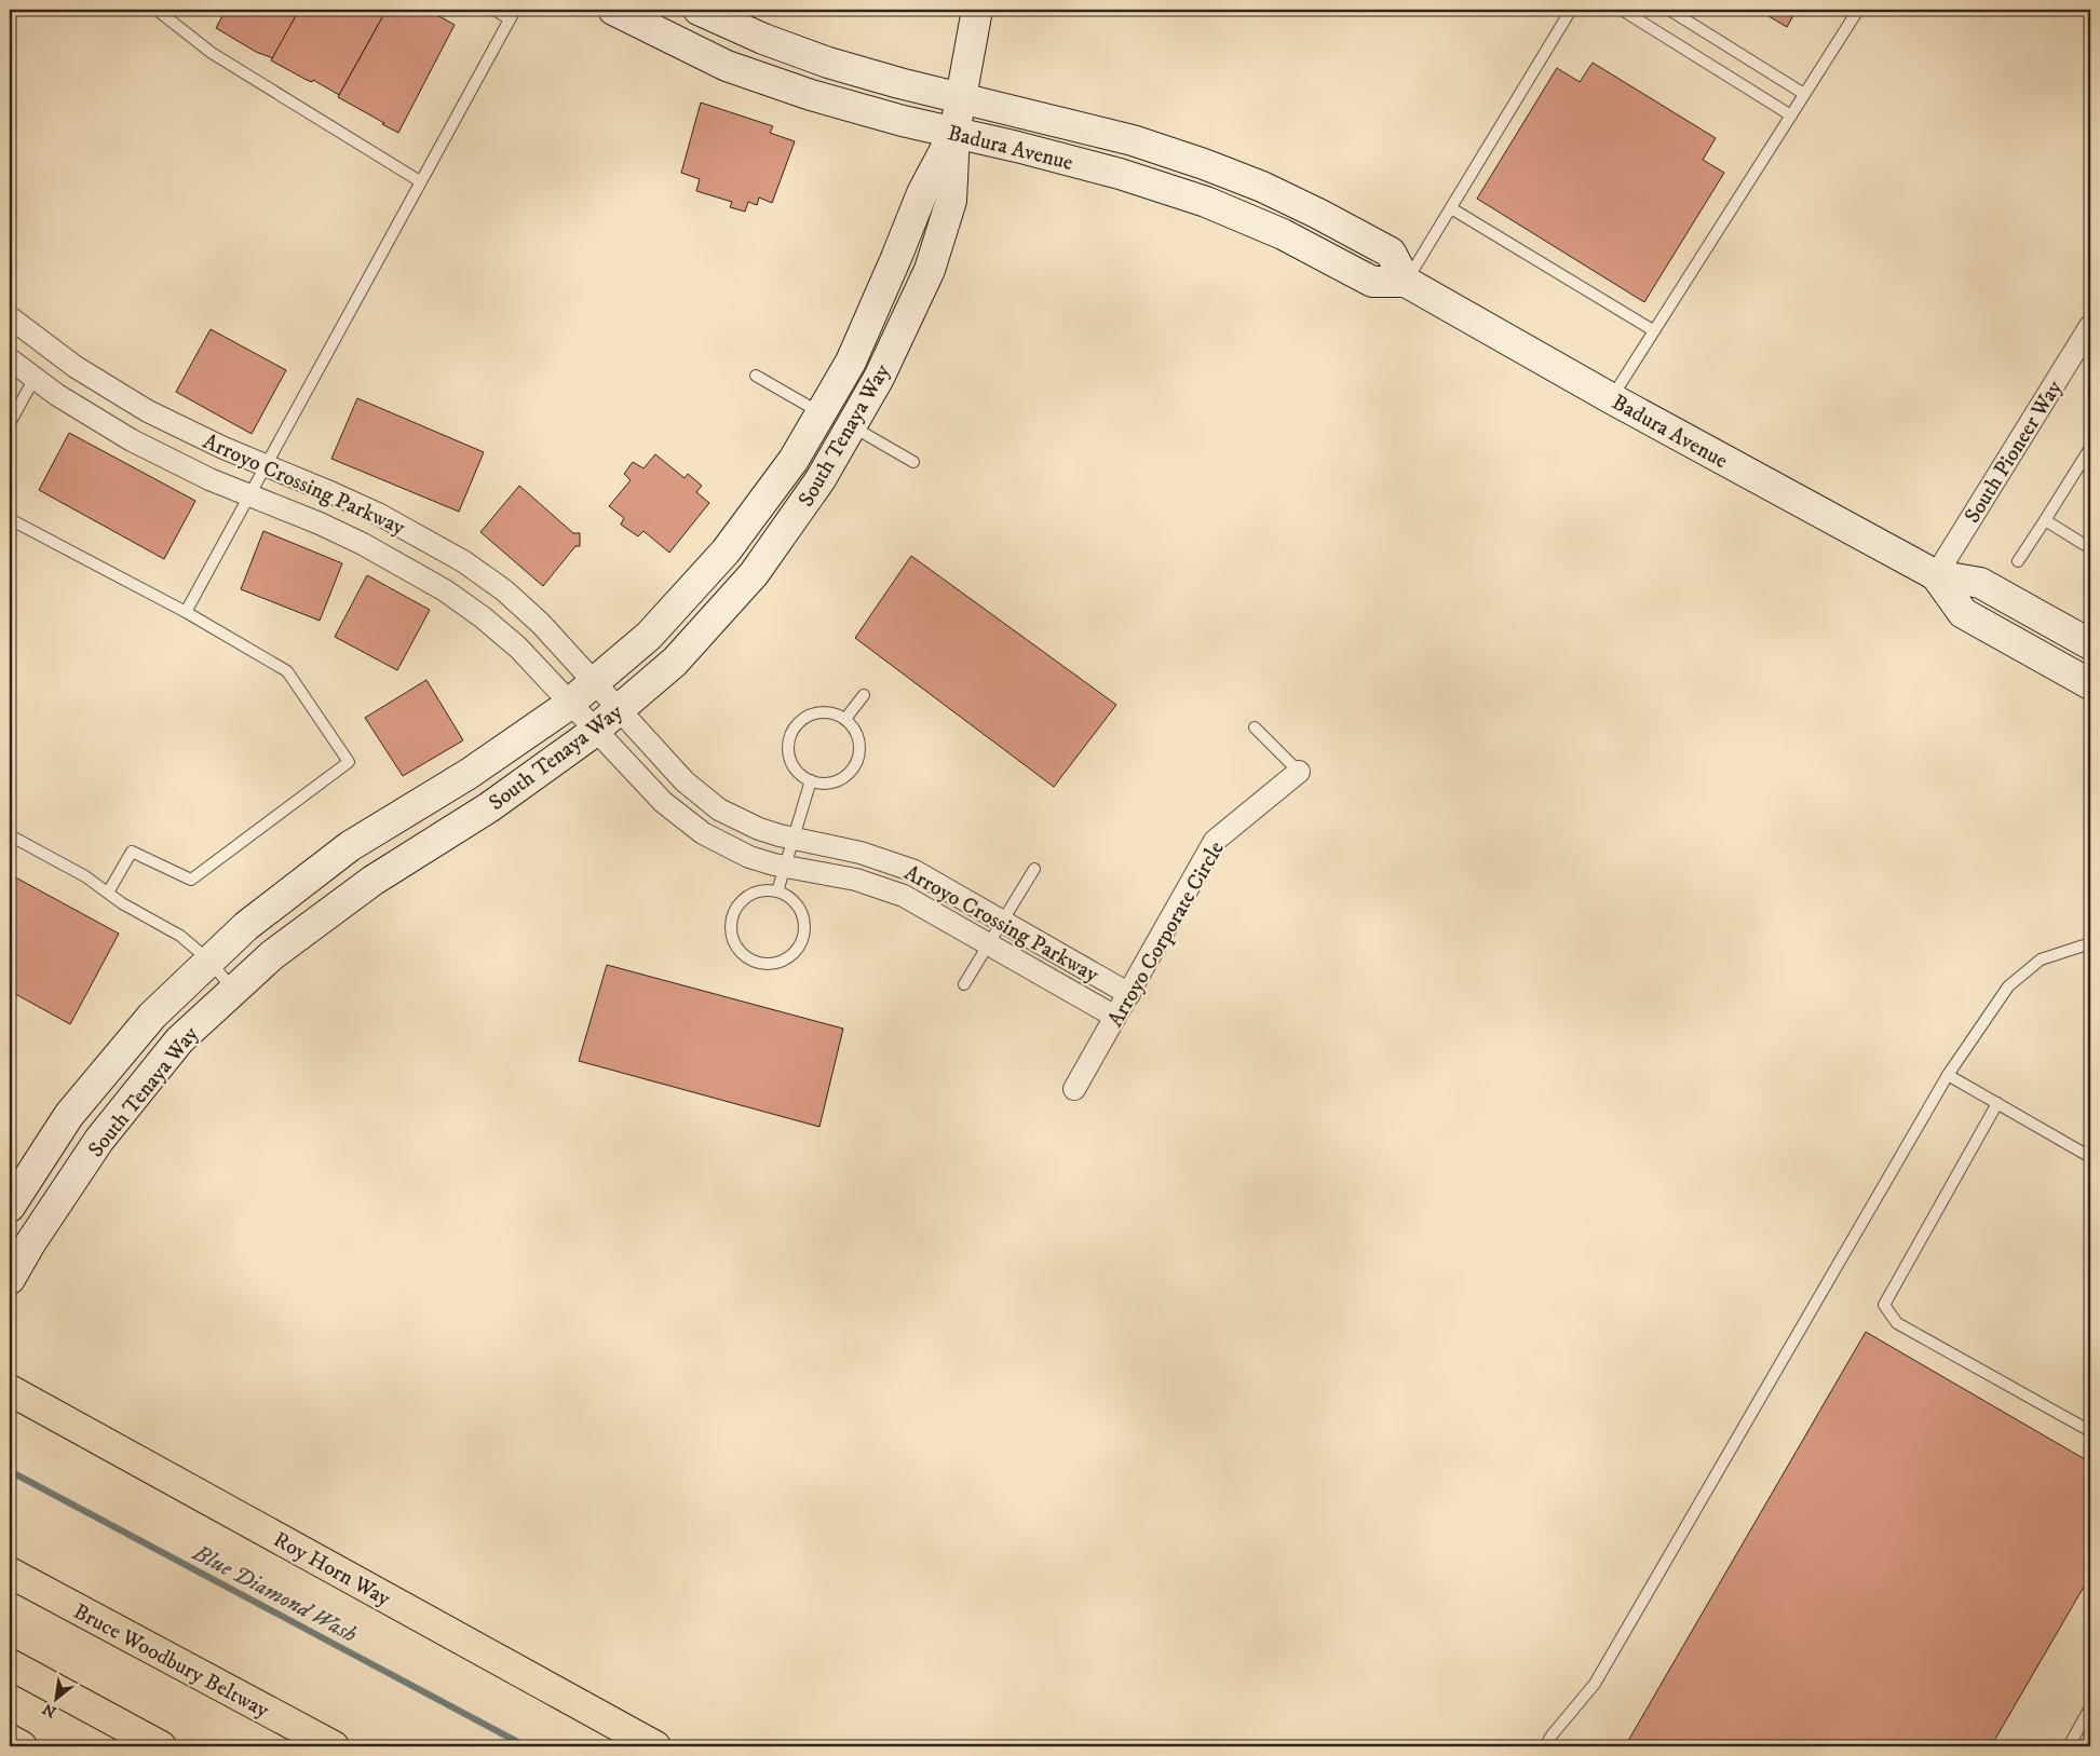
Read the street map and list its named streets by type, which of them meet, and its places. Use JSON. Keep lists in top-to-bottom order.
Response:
{
  "streets": {
    "main road": ["Roy Horn Way", "Bruce Woodbury Beltway"],
    "street": [
      "Badura Avenue",
      "South Tenaya Way",
      "South Pioneer Way",
      "Arroyo Crossing Parkway",
      "Arroyo Corporate Circle"
    ]
  },
  "crossings": [
    ["Badura Avenue", "South Tenaya Way"],
    ["Badura Avenue", "South Pioneer Way"],
    ["South Tenaya Way", "Arroyo Crossing Parkway"],
    ["Arroyo Crossing Parkway", "Arroyo Corporate Circle"]
  ],
  "water": ["Blue Diamond Wash"],
  "north": "bottom left"
}
